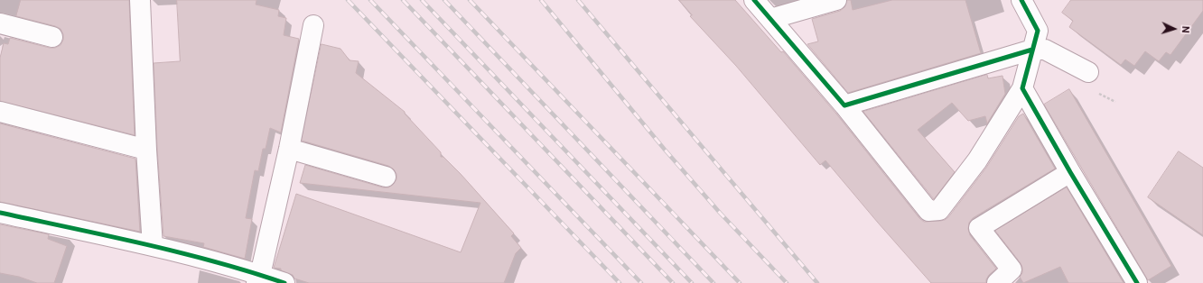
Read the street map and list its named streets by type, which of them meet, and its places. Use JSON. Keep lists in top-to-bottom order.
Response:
{
  "north": "right"
}
